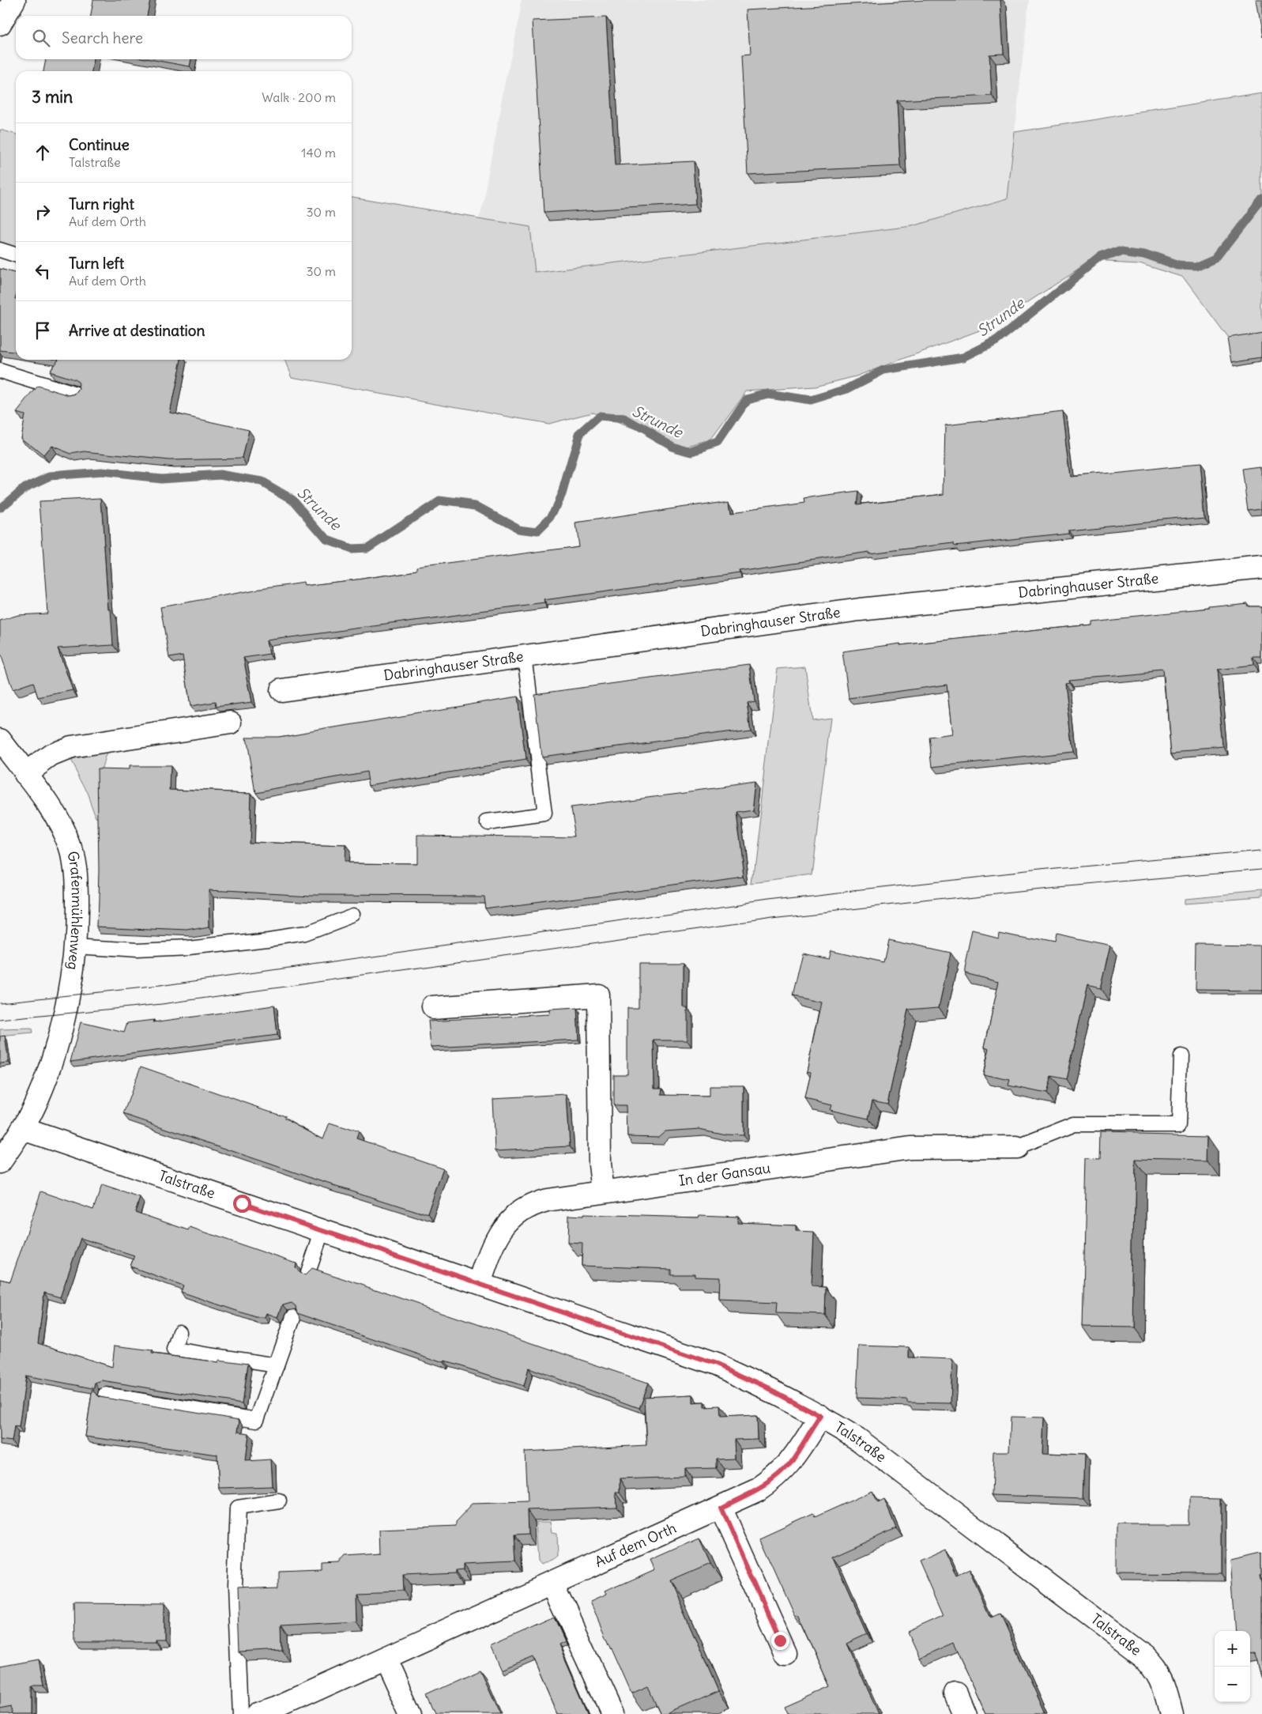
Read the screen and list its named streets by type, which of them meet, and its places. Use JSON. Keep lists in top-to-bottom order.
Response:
{
  "streets": {
    "street": [
      "Dabringhauser Straße",
      "Grafenmühlenweg",
      "In der Gansau",
      "Talstraße",
      "Auf dem Orth"
    ]
  },
  "crossings": [
    ["Grafenmühlenweg", "Talstraße"],
    ["In der Gansau", "Talstraße"],
    ["Talstraße", "Auf dem Orth"]
  ],
  "water": ["Strunde"],
  "page": {
    "search": "Search here",
    "heading": ["3 min", "Walk · 200 m"],
    "list": [
      ["Continue", "Talstraße", "140 m"],
      ["Turn right", "Auf dem Orth", "30 m"],
      ["Turn left", "Auf dem Orth", "30 m"],
      "Arrive at destination"
    ],
    "map_buttons": ["+", "−"]
  }
}
